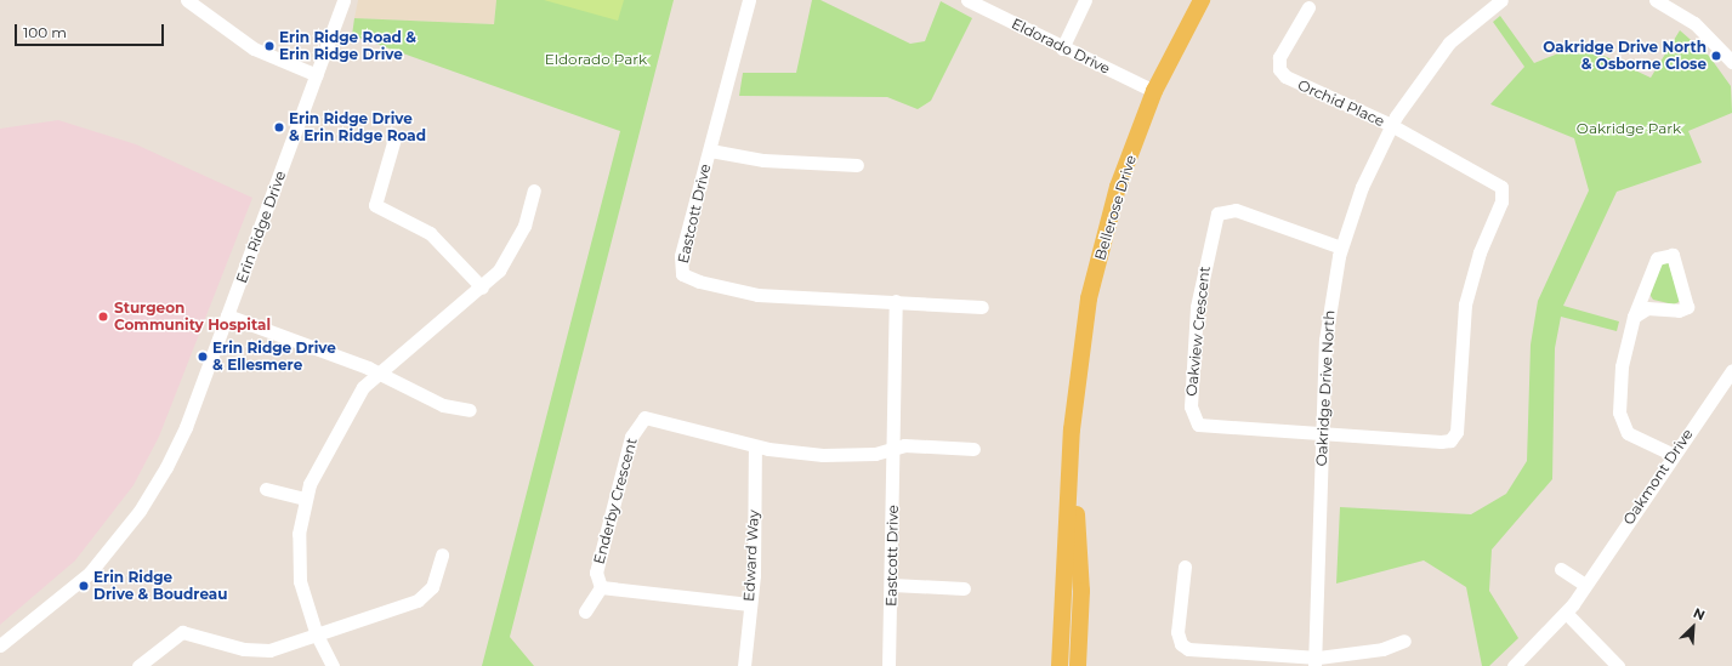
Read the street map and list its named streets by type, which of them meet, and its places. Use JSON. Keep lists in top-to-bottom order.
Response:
{
  "streets": {
    "main road": ["Bellerose Drive"],
    "street": [
      "Eldorado Drive",
      "Orchid Place",
      "Eastcott Drive",
      "Erin Ridge Drive",
      "Oakview Crescent",
      "Oakridge Drive North",
      "Oakmont Drive",
      "Enderby Crescent",
      "Edward Way"
    ]
  },
  "crossings": [
    ["Eldorado Drive", "Bellerose Drive"],
    ["Orchid Place", "Oakridge Drive North"],
    ["Eastcott Drive", "Enderby Crescent"],
    ["Oakview Crescent", "Oakridge Drive North"],
    ["Enderby Crescent", "Edward Way"]
  ],
  "parks": ["Eldorado Park", "Oakridge Park"],
  "places": [
    "Erin Ridge Road & Erin Ridge Drive",
    "Oakridge Drive North & Osborne Close",
    "Erin Ridge Drive & Erin Ridge Road",
    "Sturgeon Community Hospital",
    "Erin Ridge Drive & Ellesmere",
    "Erin Ridge Drive & Boudreau"
  ],
  "scale_bar": "100 m",
  "north": "top right"
}
